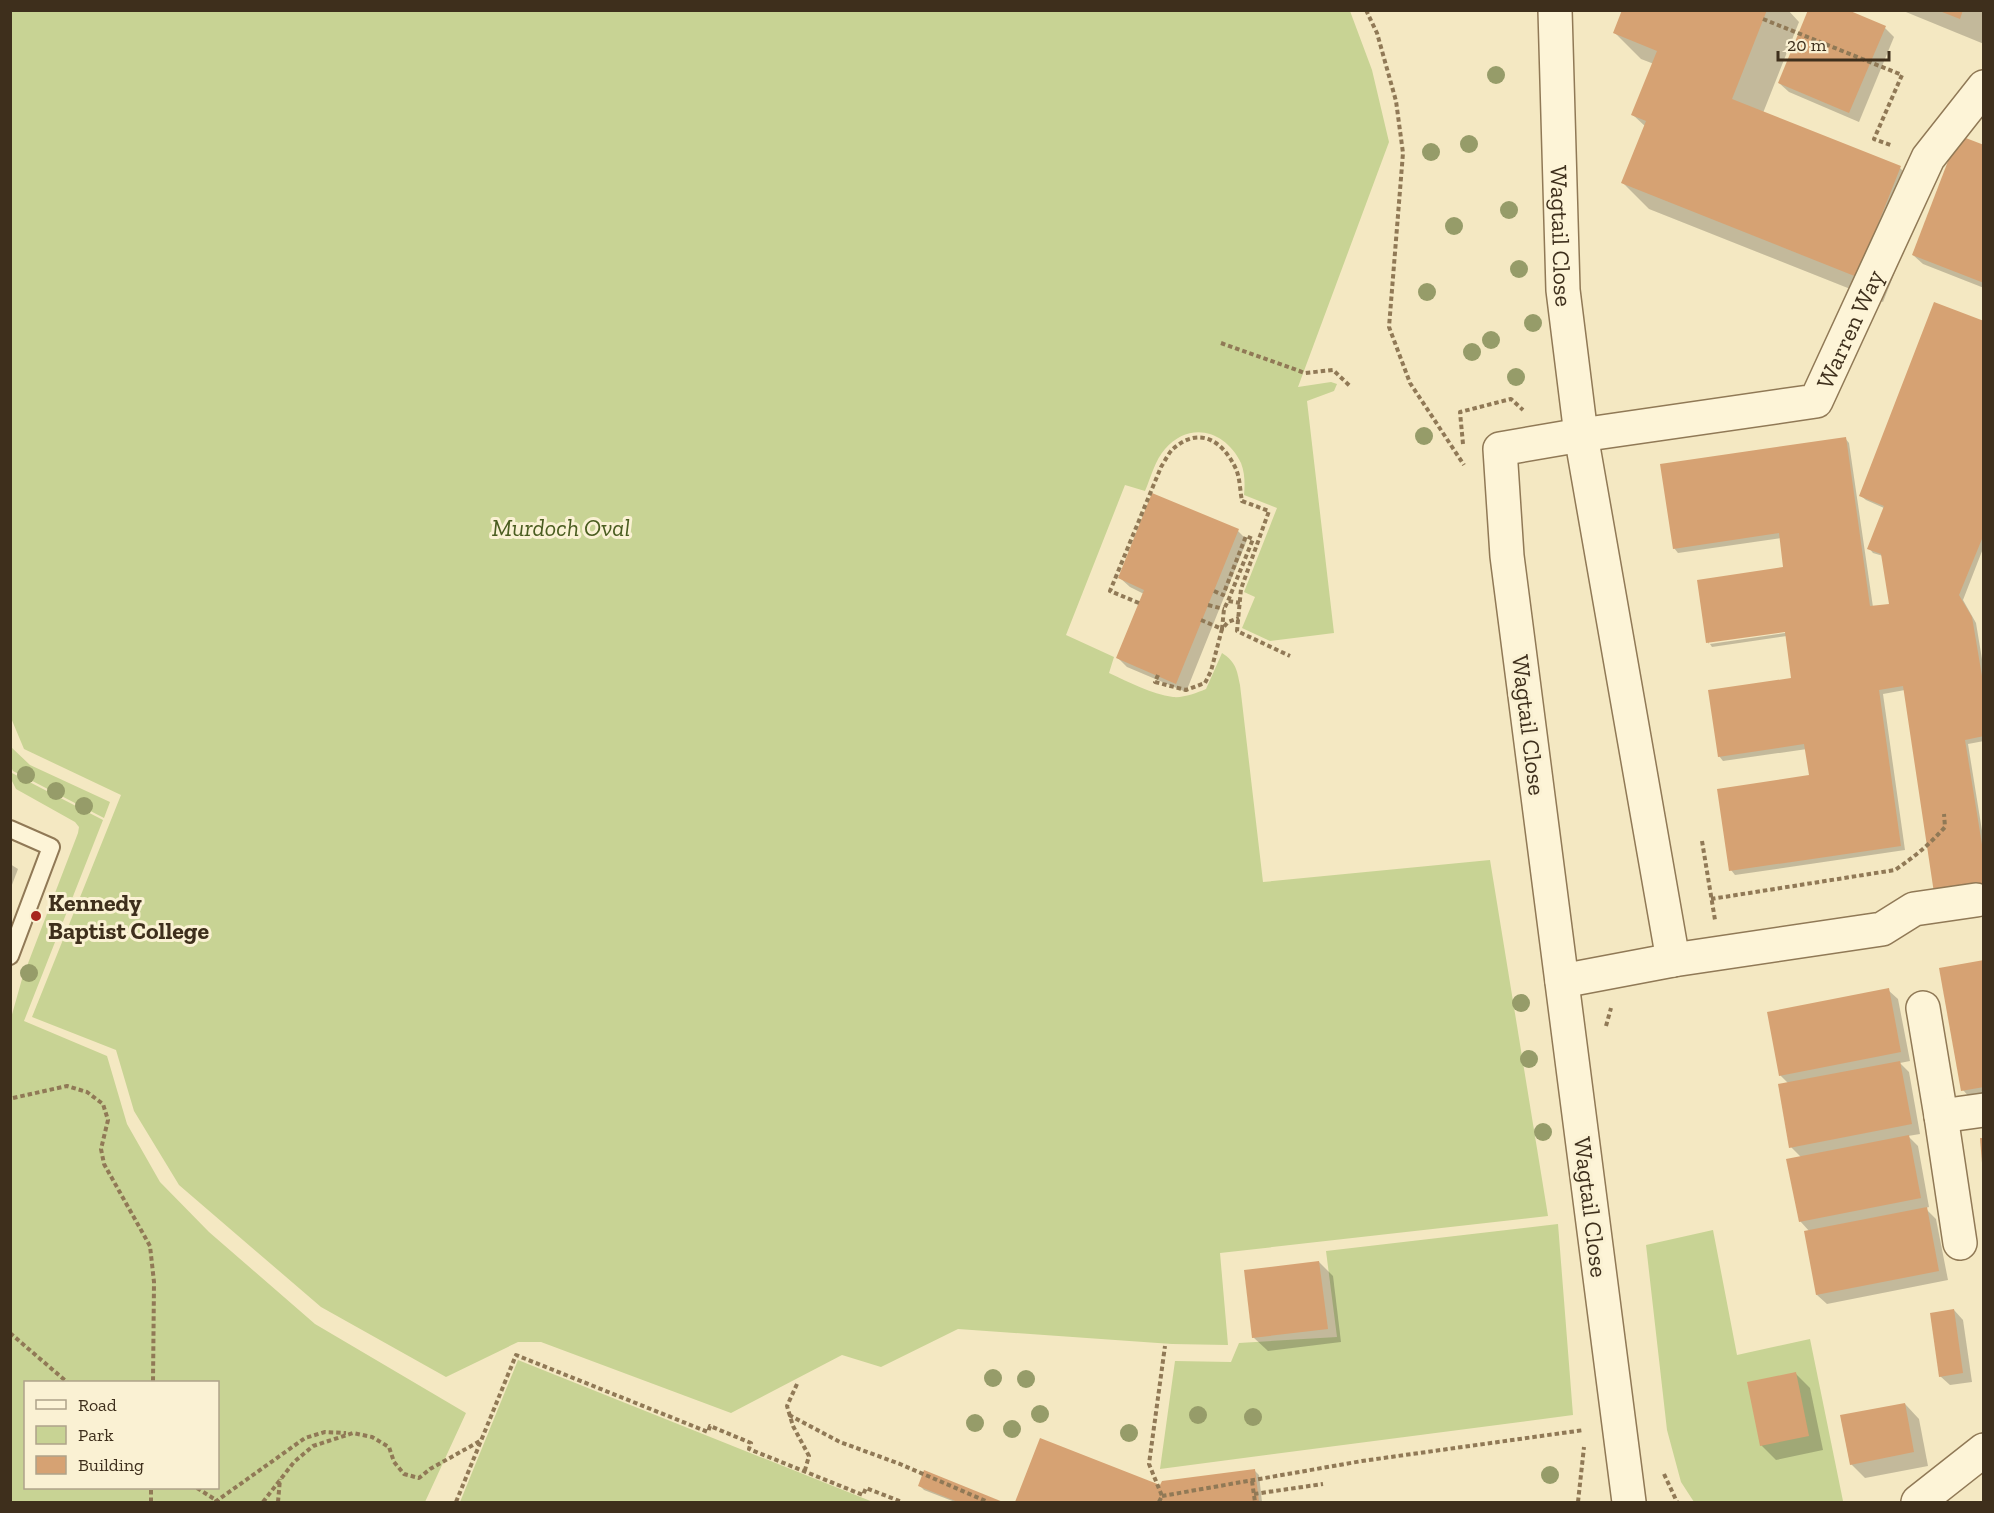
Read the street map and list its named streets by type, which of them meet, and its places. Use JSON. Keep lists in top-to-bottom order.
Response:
{
  "streets": {
    "street": ["Wagtail Close", "Warren Way"]
  },
  "crossings": [
    ["Wagtail Close", "Warren Way"]
  ],
  "parks": ["Murdoch Oval"],
  "places": ["Kennedy Baptist College"],
  "legend": ["Road", "Park", "Building"],
  "scale_bar": "20 m"
}
